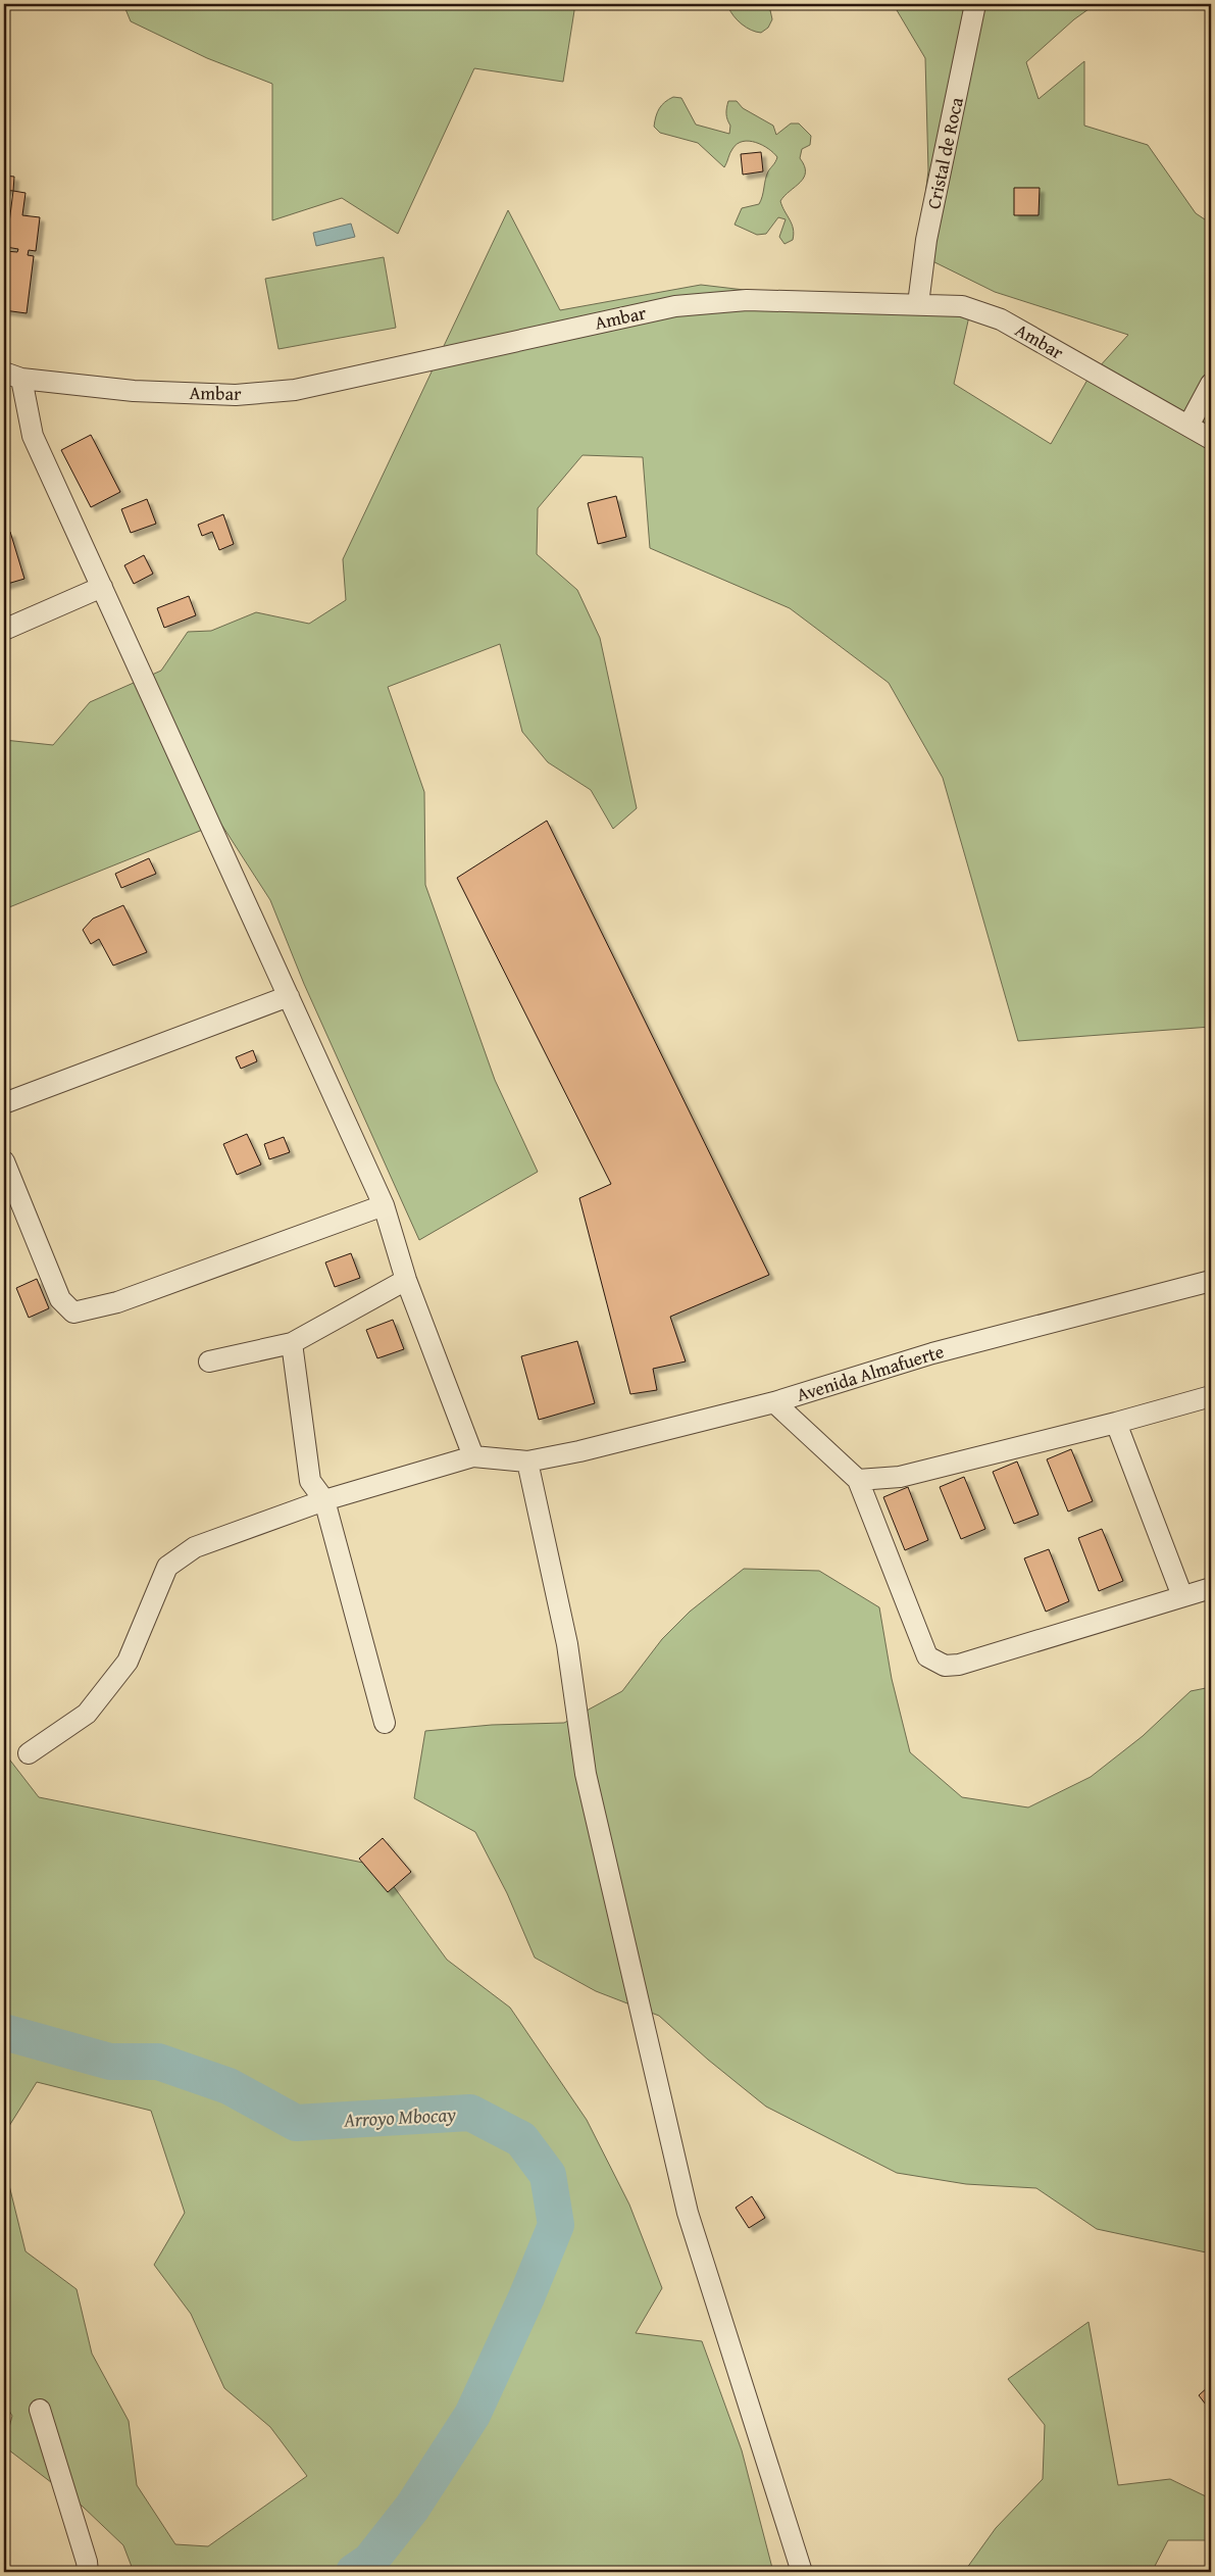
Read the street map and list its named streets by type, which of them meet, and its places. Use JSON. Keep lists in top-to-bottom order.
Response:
{
  "streets": {
    "street": ["Cristal de Roca", "Ambar", "Avenida Almafuerte"]
  },
  "crossings": [
    ["Cristal de Roca", "Ambar"]
  ],
  "water": ["Arroyo Mbocay"]
}
